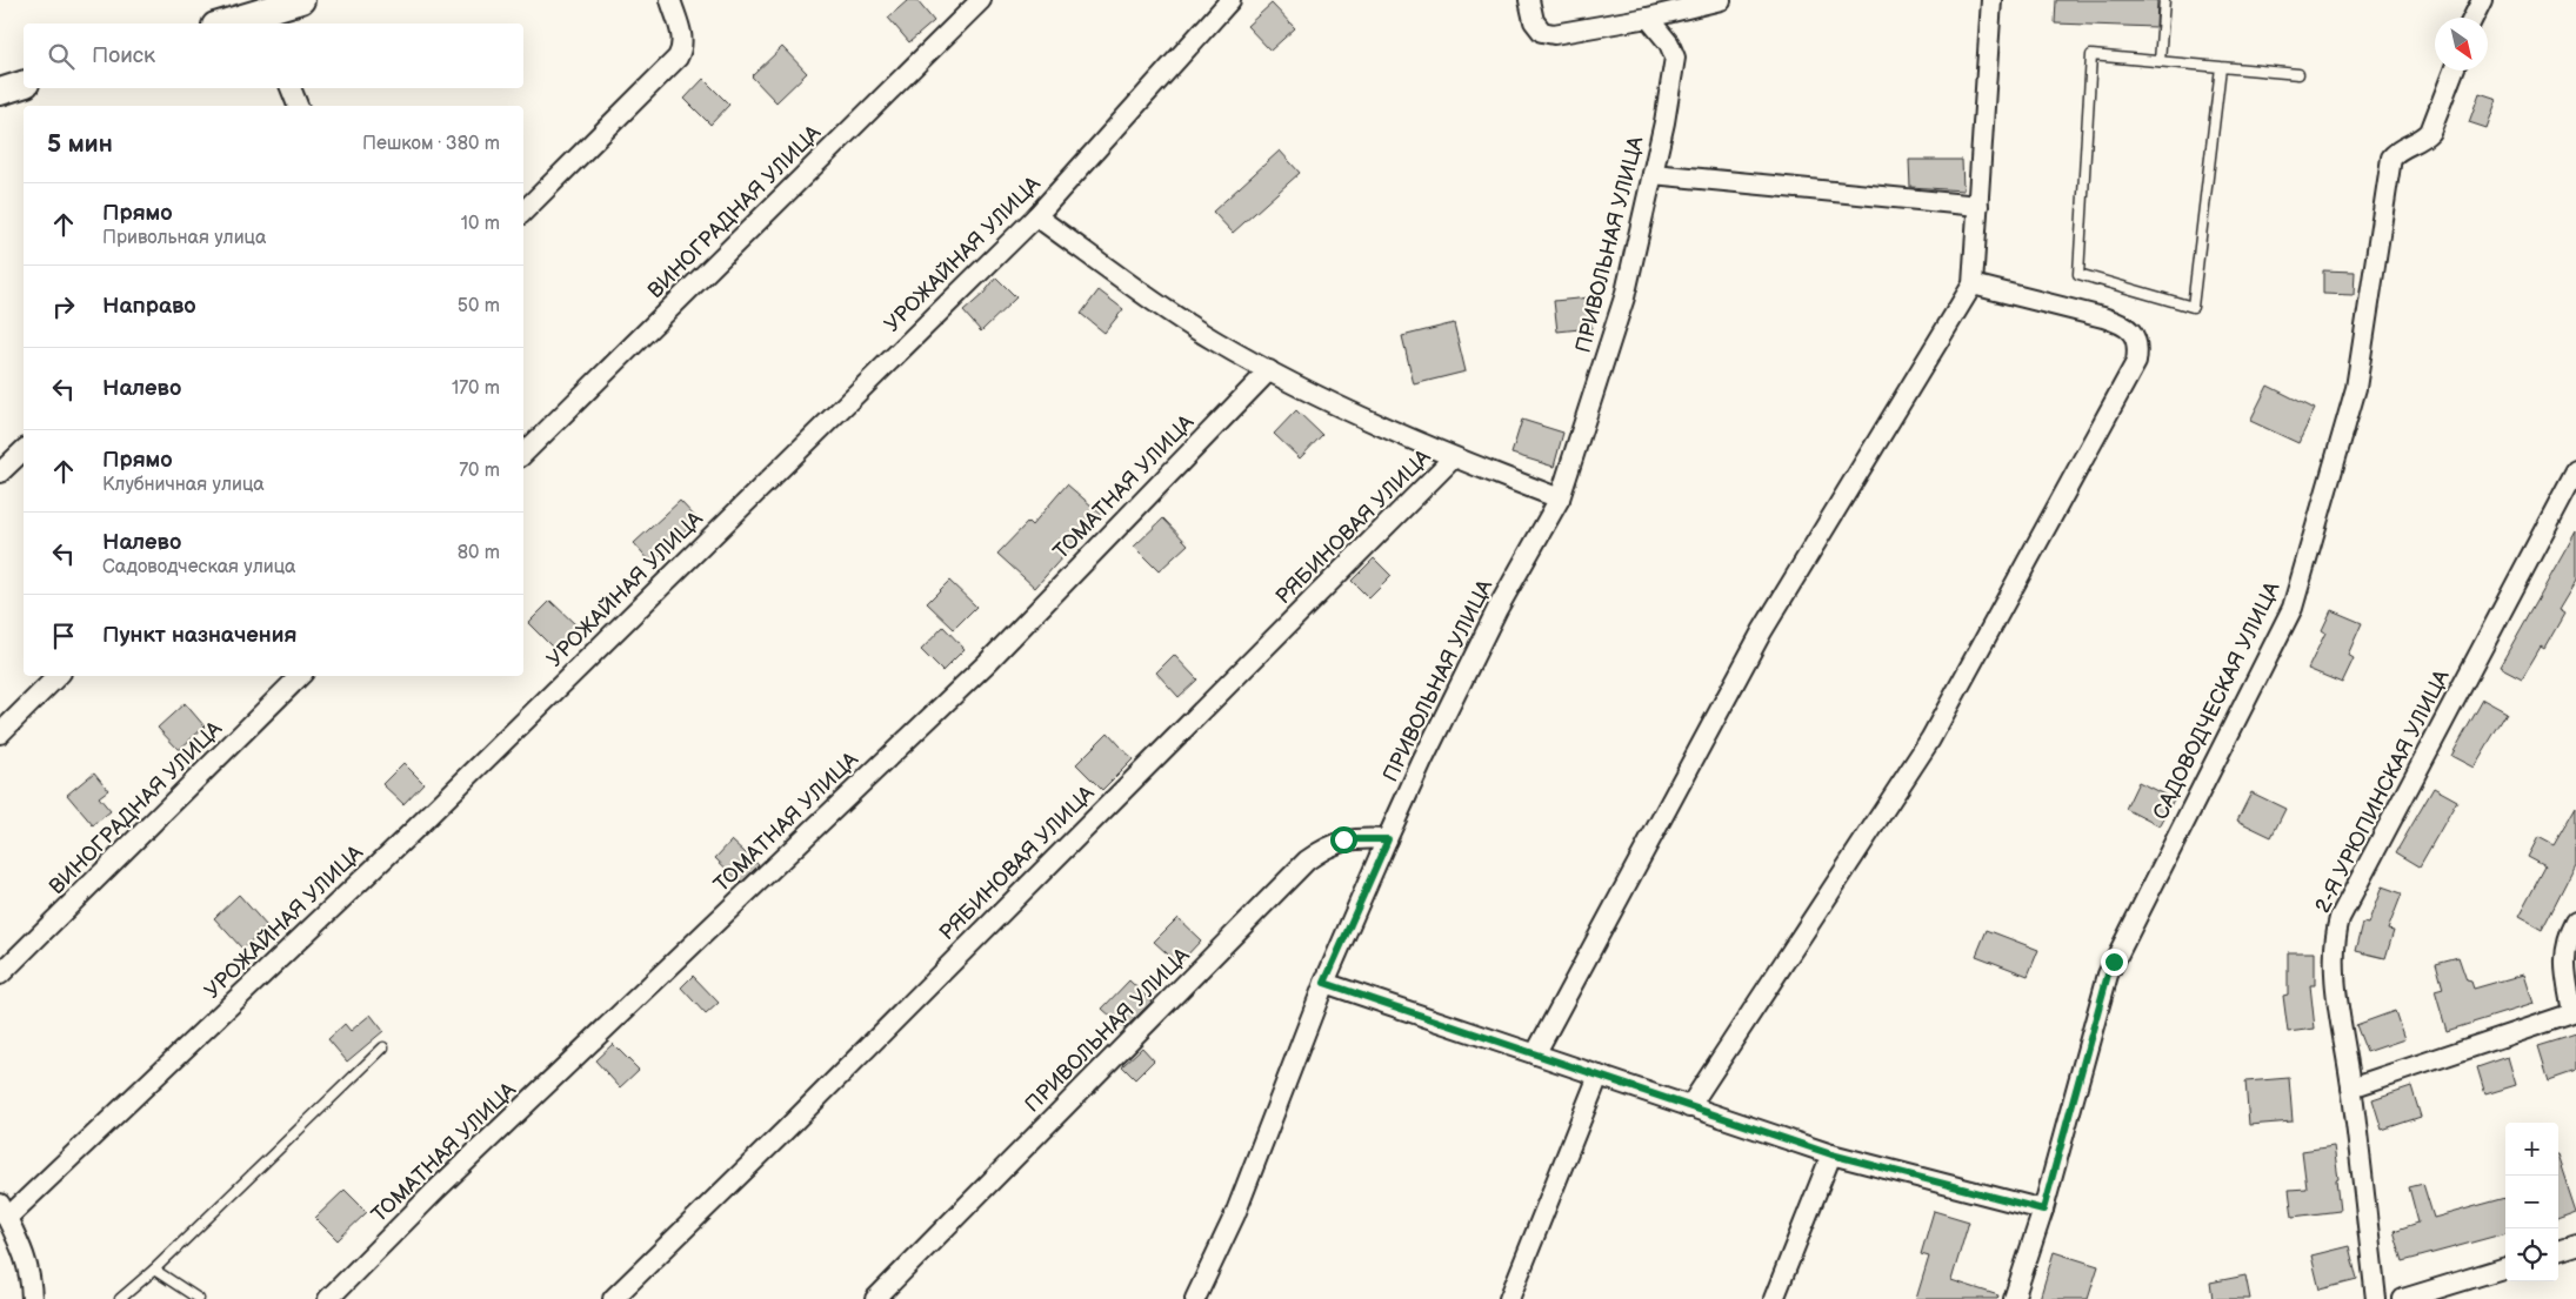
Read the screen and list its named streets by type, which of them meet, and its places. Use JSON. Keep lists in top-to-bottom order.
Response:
{
  "streets": {
    "street": [
      "ВИНОГРАДНАЯ УЛИЦА",
      "ПРИВОЛЬНАЯ УЛИЦА",
      "УРОЖАЙНАЯ УЛИЦА",
      "ТОМАТНАЯ УЛИЦА",
      "РЯБИНОВАЯ УЛИЦА",
      "САДОВОДЧЕСКАЯ УЛИЦА",
      "2-Я УРЮПИНСКАЯ УЛИЦА"
    ]
  },
  "north": "bottom right",
  "page": {
    "search": "Поиск",
    "heading": ["5 мин", "Пешком · 380 m"],
    "list": [
      ["Прямо", "Привольная улица", "10 m"],
      ["Направо", "50 m"],
      ["Налево", "170 m"],
      ["Прямо", "Клубничная улица", "70 m"],
      ["Налево", "Садоводческая улица", "80 m"],
      "Пункт назначения"
    ],
    "map_buttons": ["+", "−"]
  }
}
